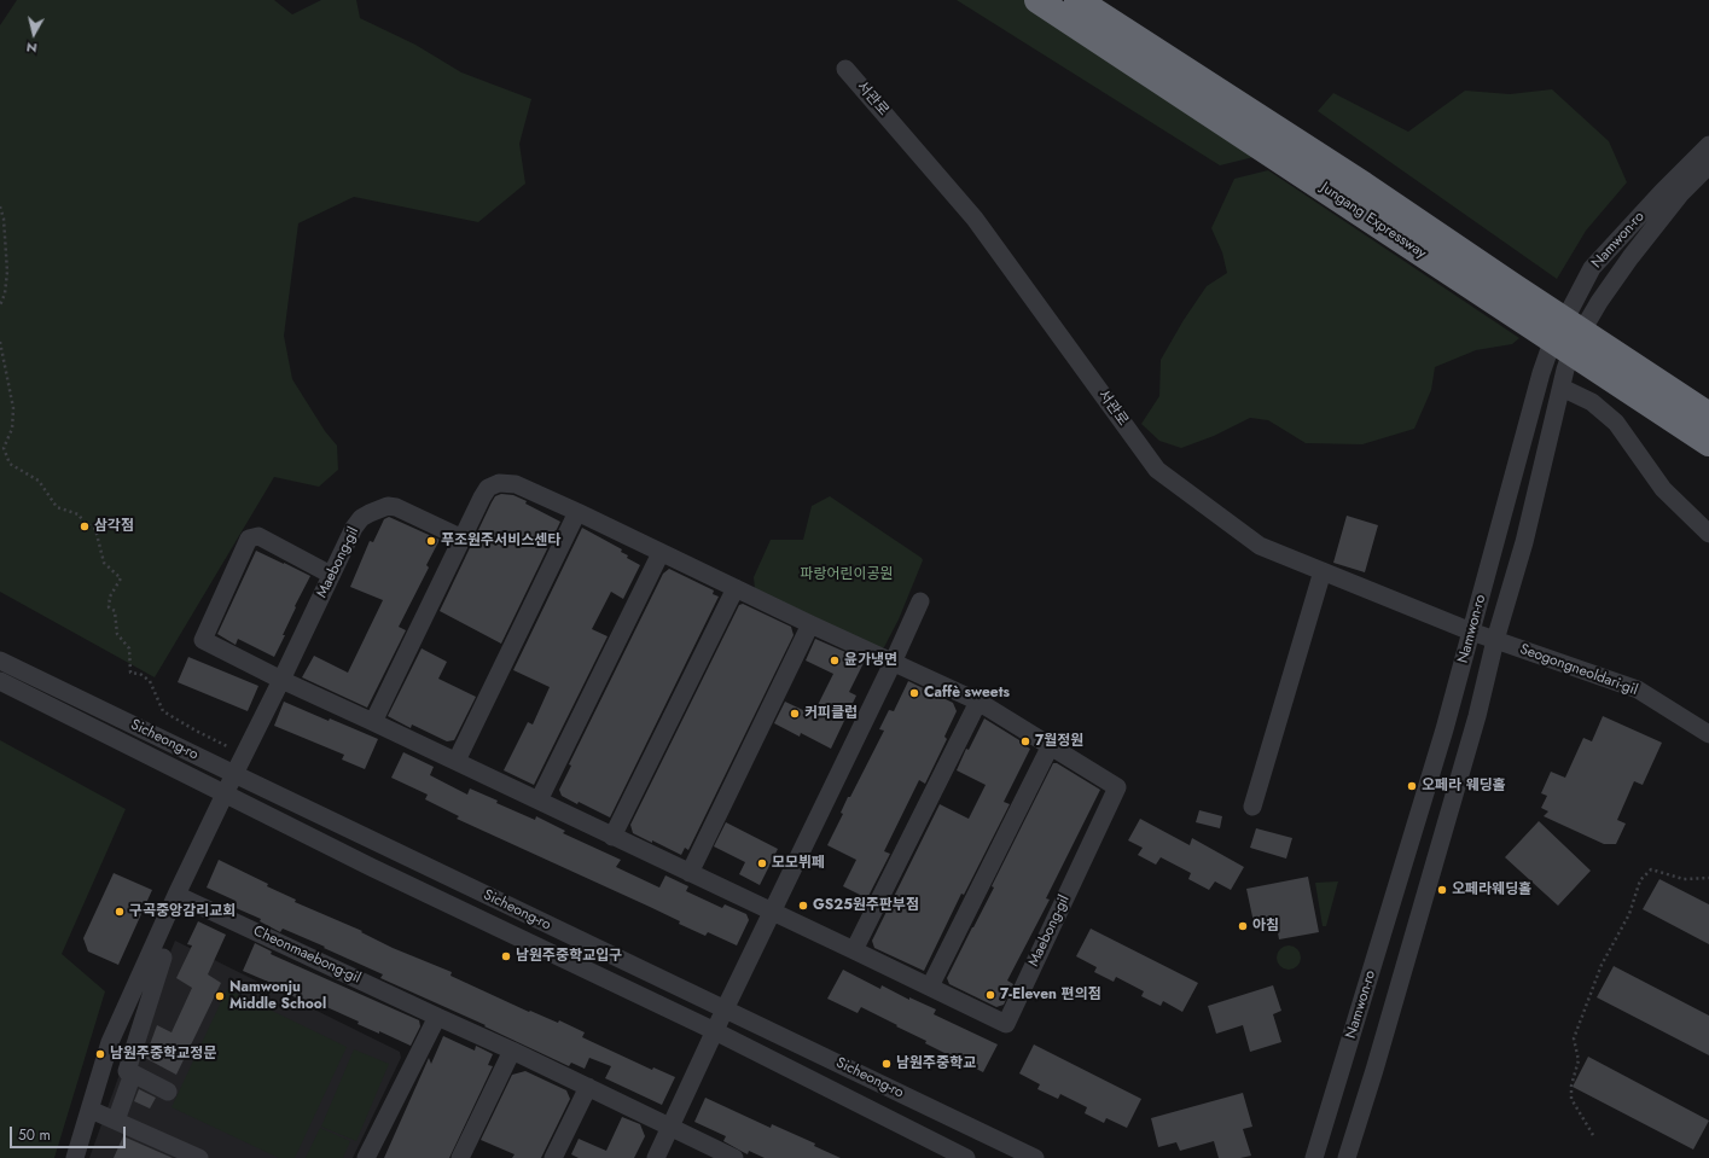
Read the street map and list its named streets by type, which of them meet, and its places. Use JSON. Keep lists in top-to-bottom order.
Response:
{
  "streets": {
    "highway": ["Jungang Expressway"],
    "street": [
      "서관로",
      "Namwon-ro",
      "Maebong-gil",
      "Seogongneoldari-gil",
      "Sicheong-ro",
      "Cheonmaebong-gil"
    ]
  },
  "crossings": [
    ["서관로", "Namwon-ro"],
    ["서관로", "Seogongneoldari-gil"],
    ["Namwon-ro", "Seogongneoldari-gil"]
  ],
  "parks": ["파랑어린이공원"],
  "places": [
    "삼각점",
    "푸조원주서비스센타",
    "윤가냉면",
    "Caffè sweets",
    "커피클럽",
    "7월정원",
    "오페라 웨딩홀",
    "모모뷔페",
    "오페라웨딩홀",
    "GS25원주판부점",
    "구곡중앙감리교회",
    "아침",
    "남원주중학교입구",
    "7-Eleven 편의점",
    "Namwonju Middle School",
    "남원주중학교정문",
    "남원주중학교"
  ],
  "scale_bar": "50 m",
  "north": "bottom"
}
